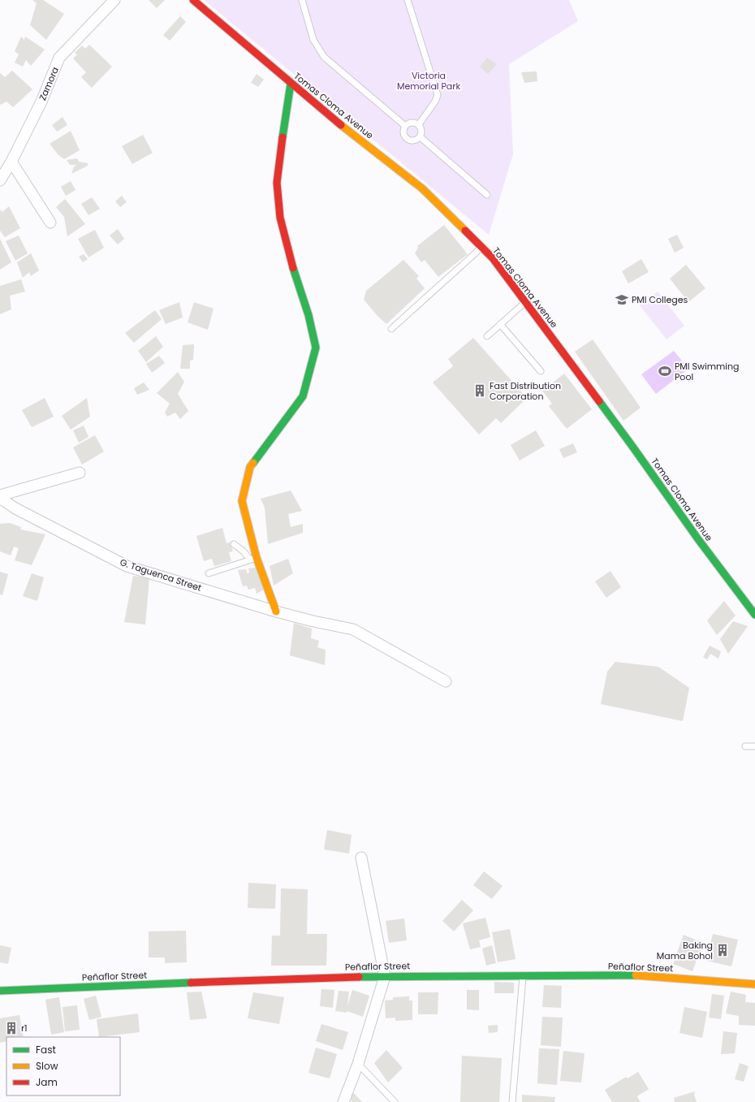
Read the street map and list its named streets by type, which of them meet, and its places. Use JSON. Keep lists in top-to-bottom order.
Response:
{
  "streets": {
    "main road": ["Tomas Cloma Avenue", "Peñaflor Street"],
    "street": ["Zamora", "G. Taguenca Street"]
  },
  "parks": ["Victoria Memorial Park"],
  "places": {
    "school or university": ["PMI Colleges"],
    "sports": ["PMI Swimming Pool"],
    "building": ["Fast Distribution Corporation", "Baking Mama Bohol", "r1"]
  },
  "legend": ["Fast", "Slow", "Jam"]
}
